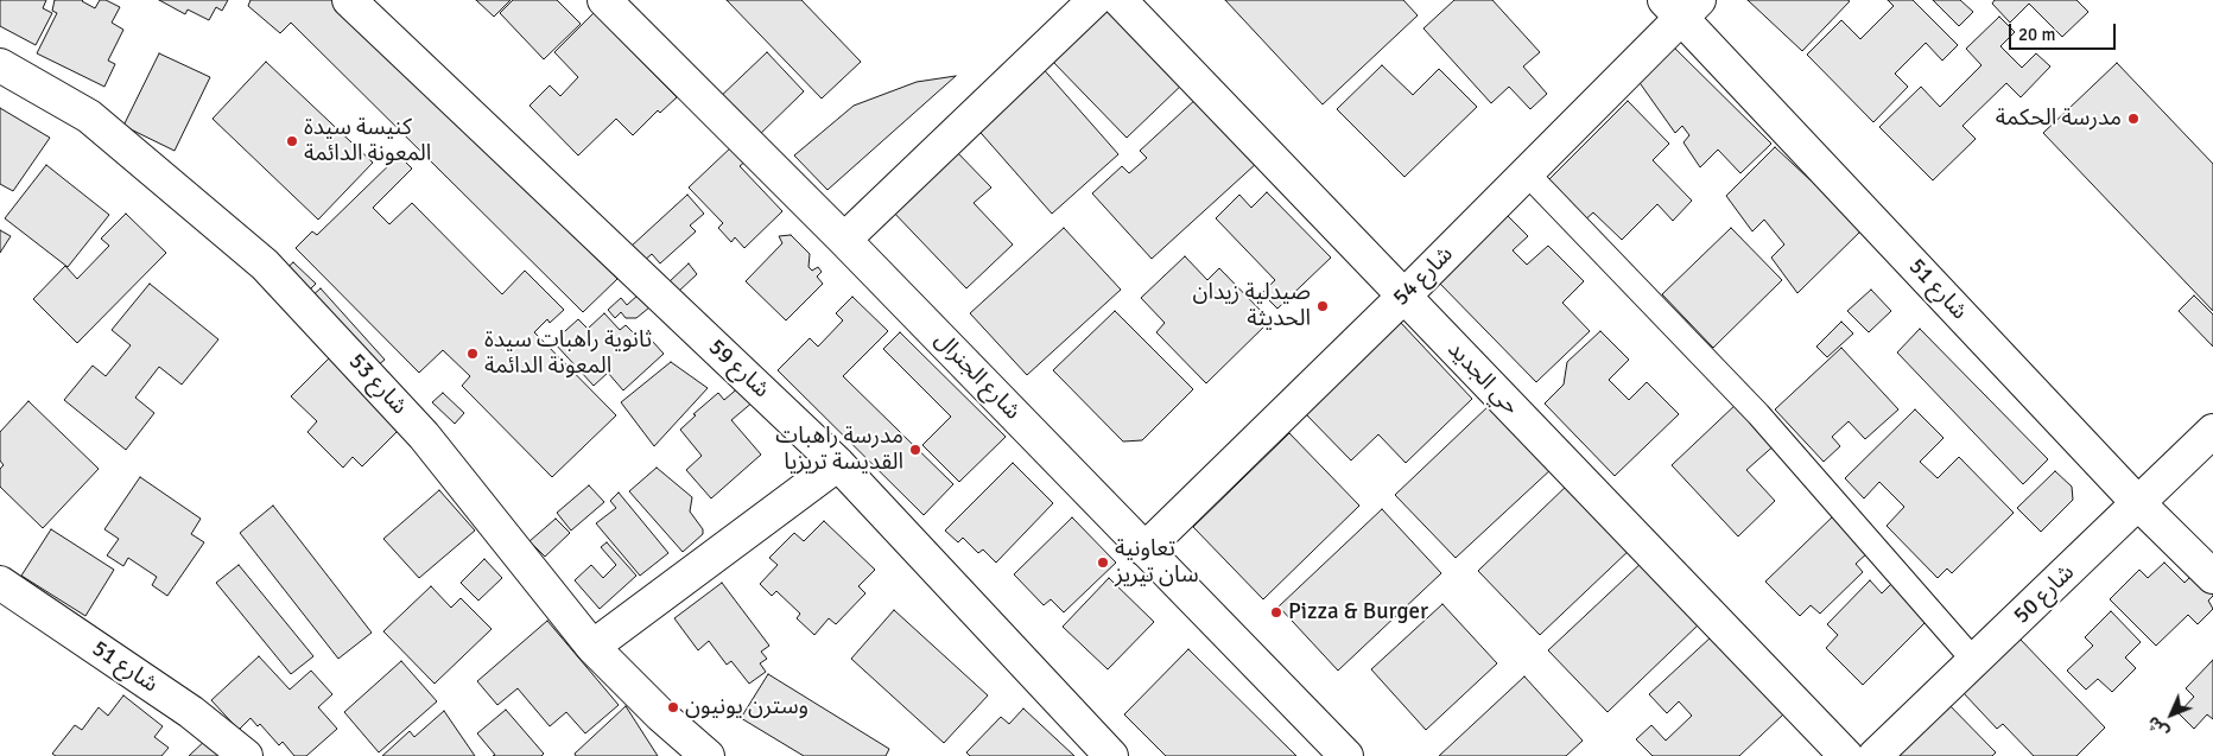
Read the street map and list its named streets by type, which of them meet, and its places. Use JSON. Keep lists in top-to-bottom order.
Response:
{
  "streets": {
    "street": [
      "شارع 54",
      "شارع 51",
      "شارع 59",
      "شارع الجنرال",
      "حي الجديد",
      "شارع 53",
      "شارع 50"
    ]
  },
  "crossings": [
    ["شارع 54", "شارع 51"],
    ["شارع 54", "شارع الجنرال"],
    ["شارع 54", "حي الجديد"],
    ["شارع 51", "شارع 50"]
  ],
  "places": [
    "مدرسة الحكمة",
    "كنيسة سيدة المعونة الدائمة",
    "صيدلية زيدان الحديثة",
    "ثانوية راهبات سيدة المعونة الدائمة",
    "مدرسة راهبات القديسة تريزيا",
    "تعاونية سان تيريز",
    "Pizza & Burger",
    "وسترن يونيون"
  ],
  "scale_bar": "20 m",
  "north": "bottom left"
}
